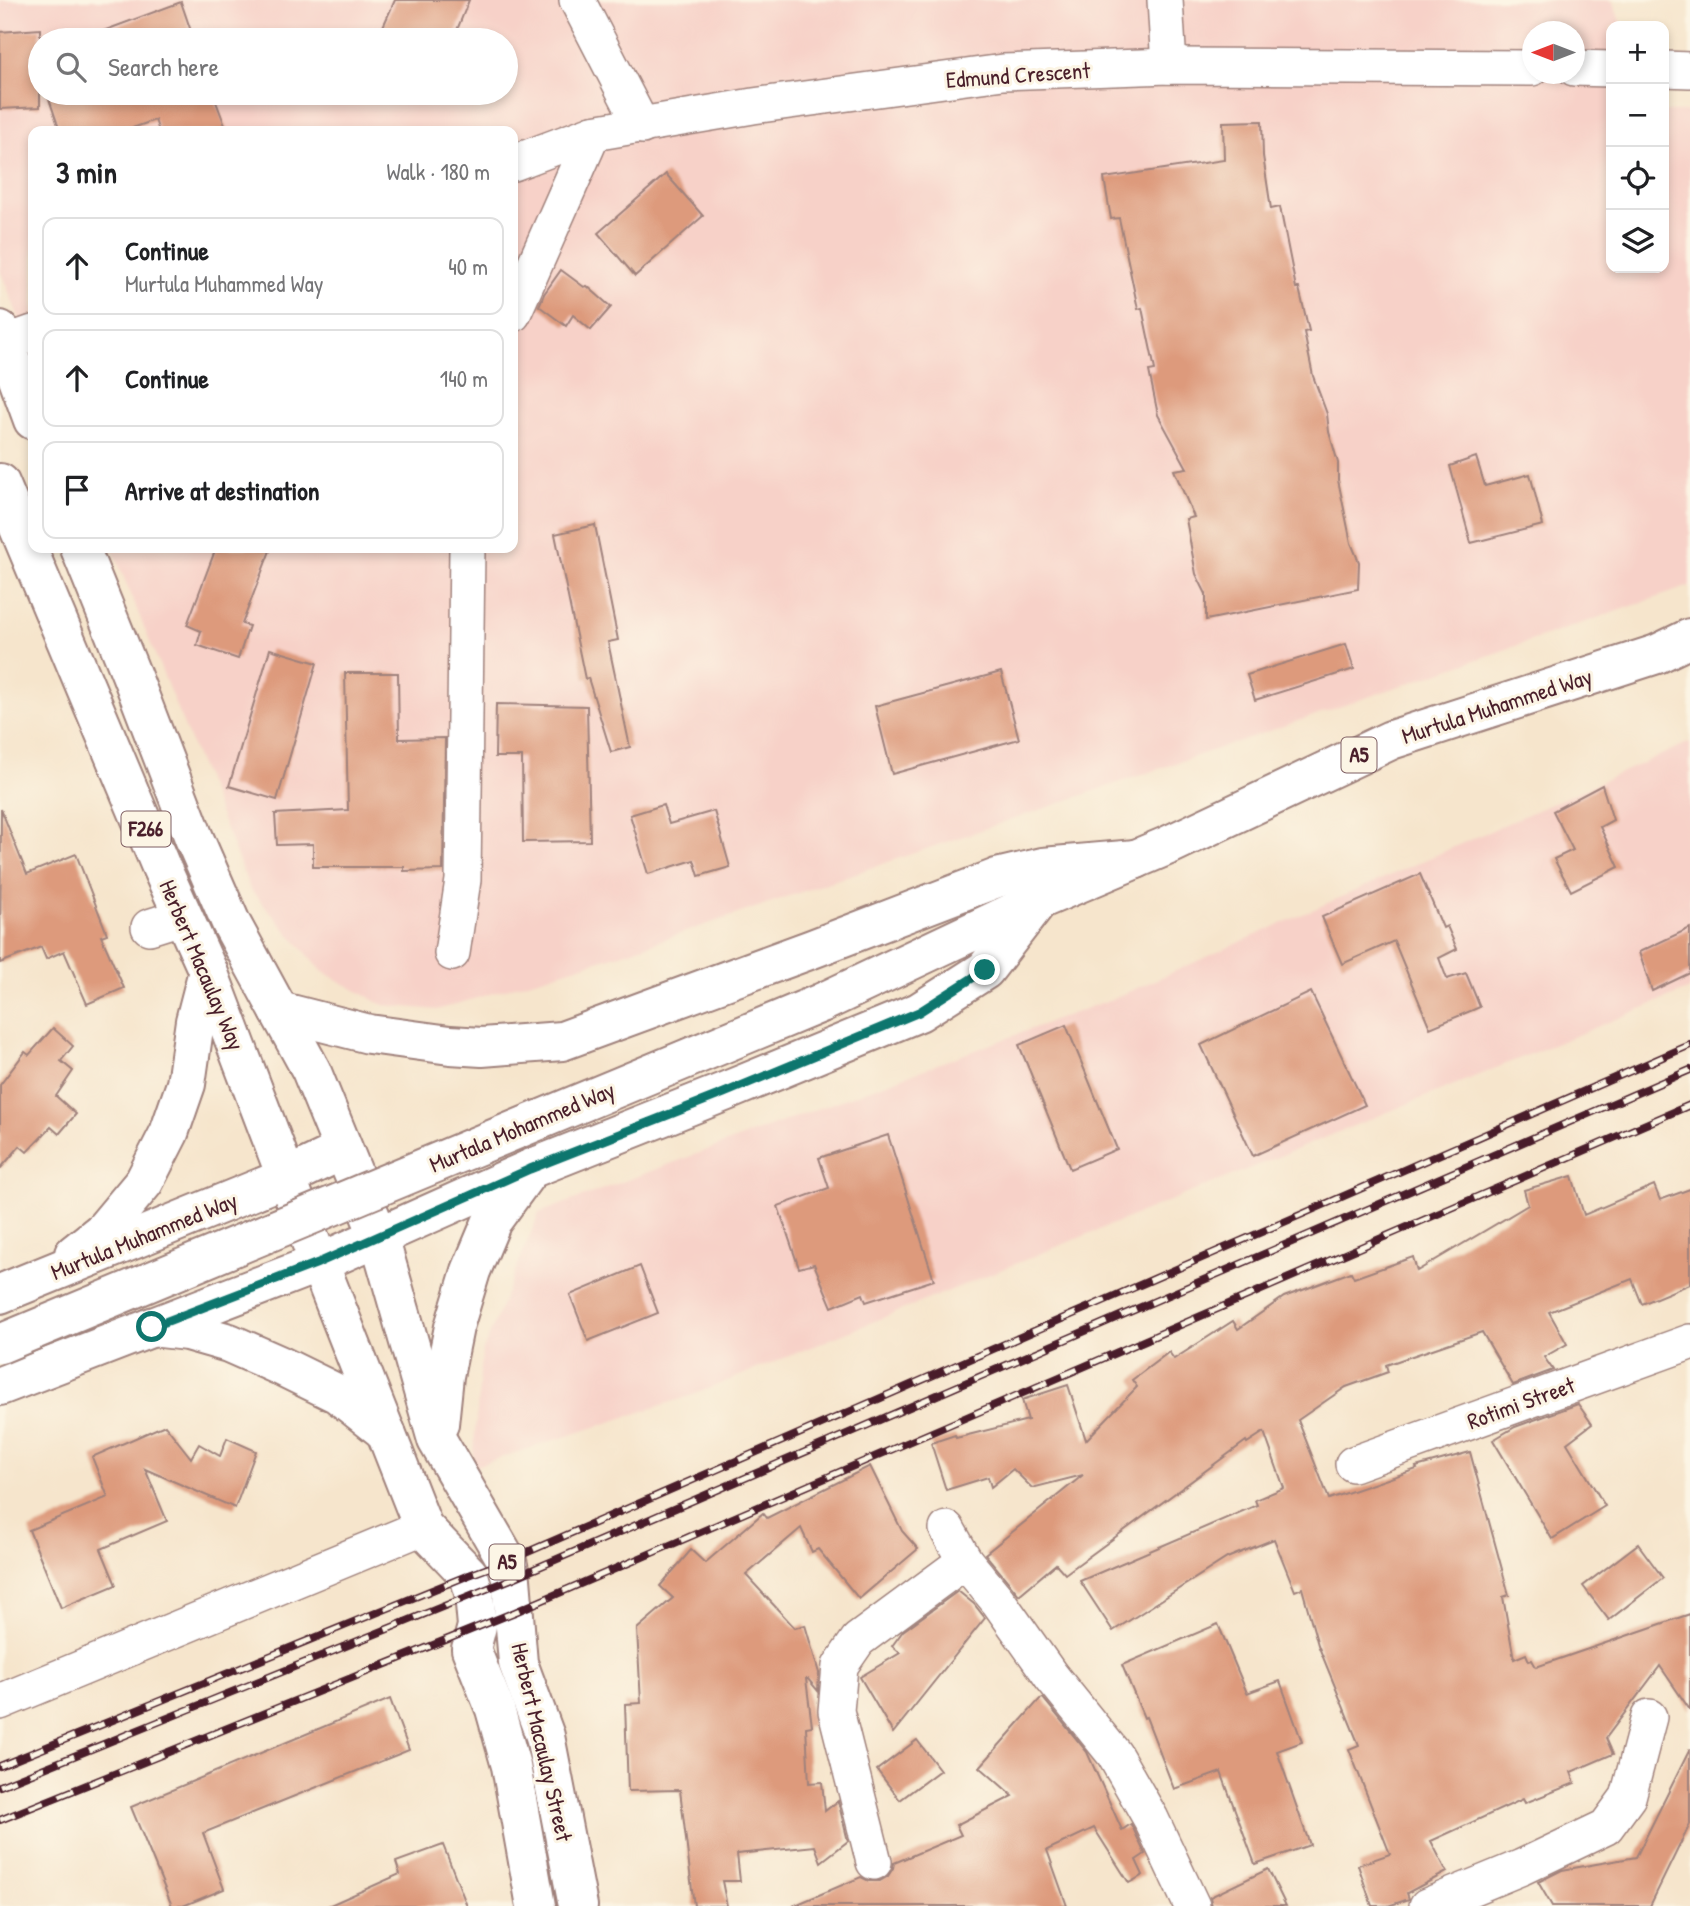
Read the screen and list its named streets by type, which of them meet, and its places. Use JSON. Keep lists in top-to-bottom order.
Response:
{
  "streets": {
    "main road": [
      "Murtula Muhammed Way",
      "A5",
      "F266",
      "Herbert Macaulay Way",
      "Murtala Mohammed Way",
      "Herbert Macaulay Street"
    ],
    "street": ["Edmund Crescent", "Rotimi Street"]
  },
  "crossings": [
    ["Murtula Muhammed Way", "A5"],
    ["Murtula Muhammed Way", "Herbert Macaulay Way"],
    ["Murtula Muhammed Way", "Murtala Mohammed Way"],
    ["Murtula Muhammed Way", "Herbert Macaulay Street"],
    ["A5", "Murtala Mohammed Way"],
    ["A5", "Herbert Macaulay Street"],
    ["Herbert Macaulay Way", "Herbert Macaulay Street"]
  ],
  "north": "left",
  "page": {
    "map_buttons": ["+", "−"],
    "search": "Search here",
    "heading": ["3 min", "Walk · 180 m"],
    "list": [
      ["Continue", "Murtula Muhammed Way", "40 m"],
      ["Continue", "140 m"],
      "Arrive at destination"
    ]
  }
}
